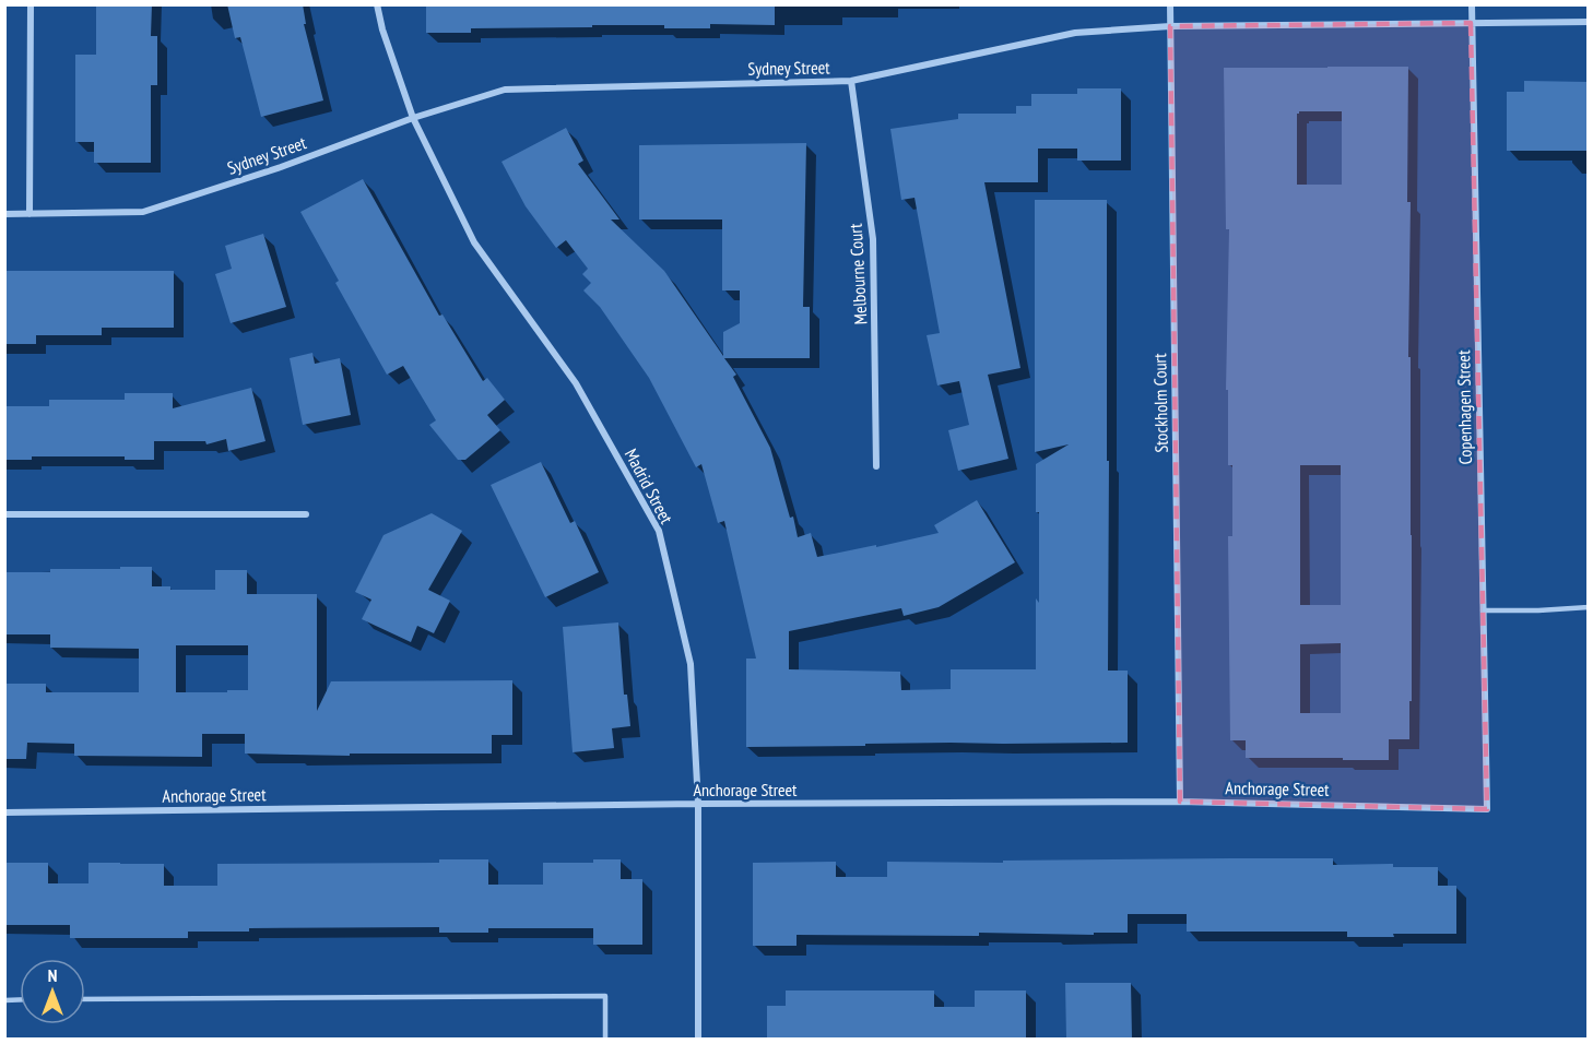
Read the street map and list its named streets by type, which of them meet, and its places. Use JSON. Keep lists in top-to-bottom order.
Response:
{
  "streets": {
    "street": [
      "Sydney Street",
      "Melbourne Court",
      "Stockholm Court",
      "Copenhagen Street",
      "Madrid Street",
      "Anchorage Street"
    ]
  },
  "crossings": [
    ["Sydney Street", "Melbourne Court"],
    ["Sydney Street", "Stockholm Court"],
    ["Sydney Street", "Copenhagen Street"],
    ["Sydney Street", "Madrid Street"],
    ["Stockholm Court", "Anchorage Street"],
    ["Copenhagen Street", "Anchorage Street"],
    ["Madrid Street", "Anchorage Street"]
  ],
  "north": "top"
}
